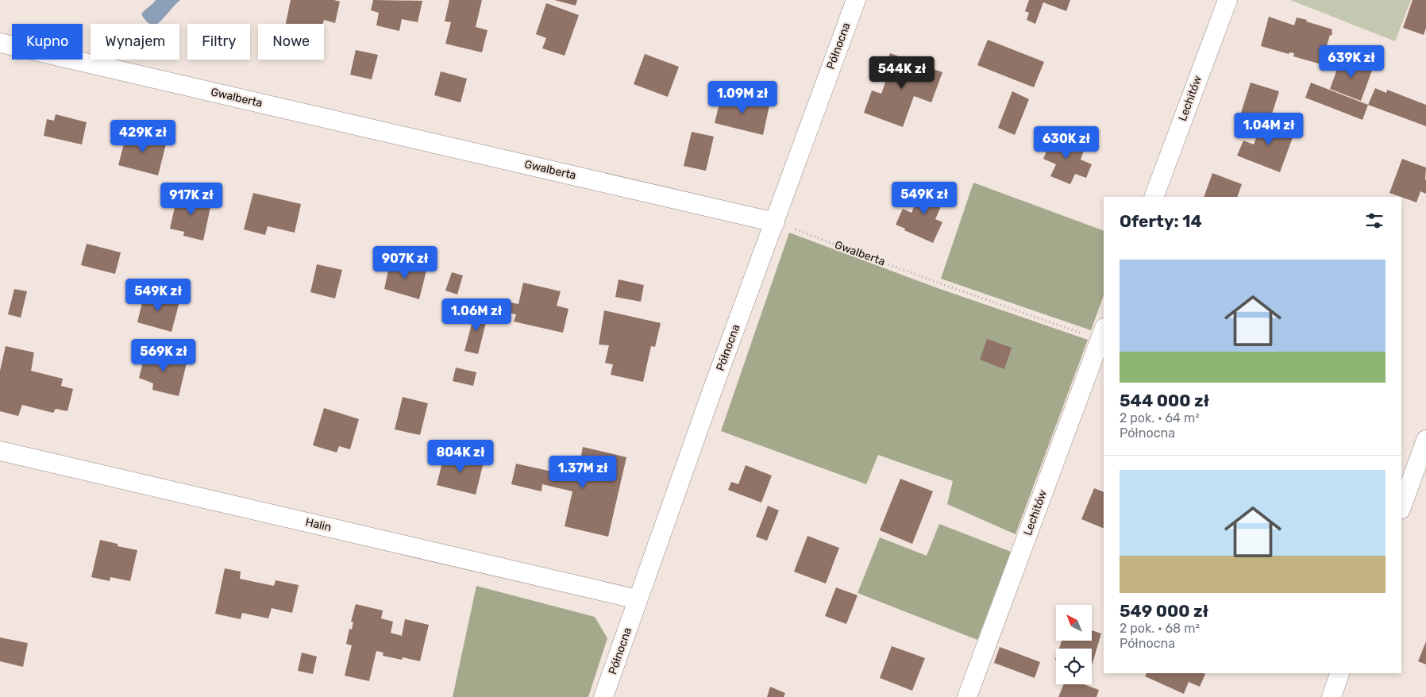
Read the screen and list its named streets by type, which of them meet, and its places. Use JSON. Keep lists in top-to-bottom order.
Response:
{
  "streets": {
    "street": [
      "Północna",
      "Gwalberta",
      "Lechitów",
      "Halin"
    ]
  },
  "crossings": [
    ["Północna", "Gwalberta"],
    ["Północna", "Halin"]
  ],
  "north": "top left",
  "page": {
    "chip": [
      "Kupno",
      "Wynajem",
      "Filtry",
      "Nowe"
    ],
    "price": [
      "639K zł",
      "544K zł",
      "1.09M zł",
      "1.04M zł",
      "429K zł",
      "630K zł",
      "549K zł",
      "917K zł",
      "907K zł",
      "549K zł",
      "1.06M zł",
      "569K zł",
      "804K zł",
      "1.37M zł"
    ],
    "heading": "Oferty: 14",
    "list": [
      {
        "name": "544 000 zł",
        "note": "2 pok. · 64 m² · Północna"
      },
      {
        "name": "549 000 zł",
        "note": "2 pok. · 68 m² · Północna"
      }
    ]
  }
}
